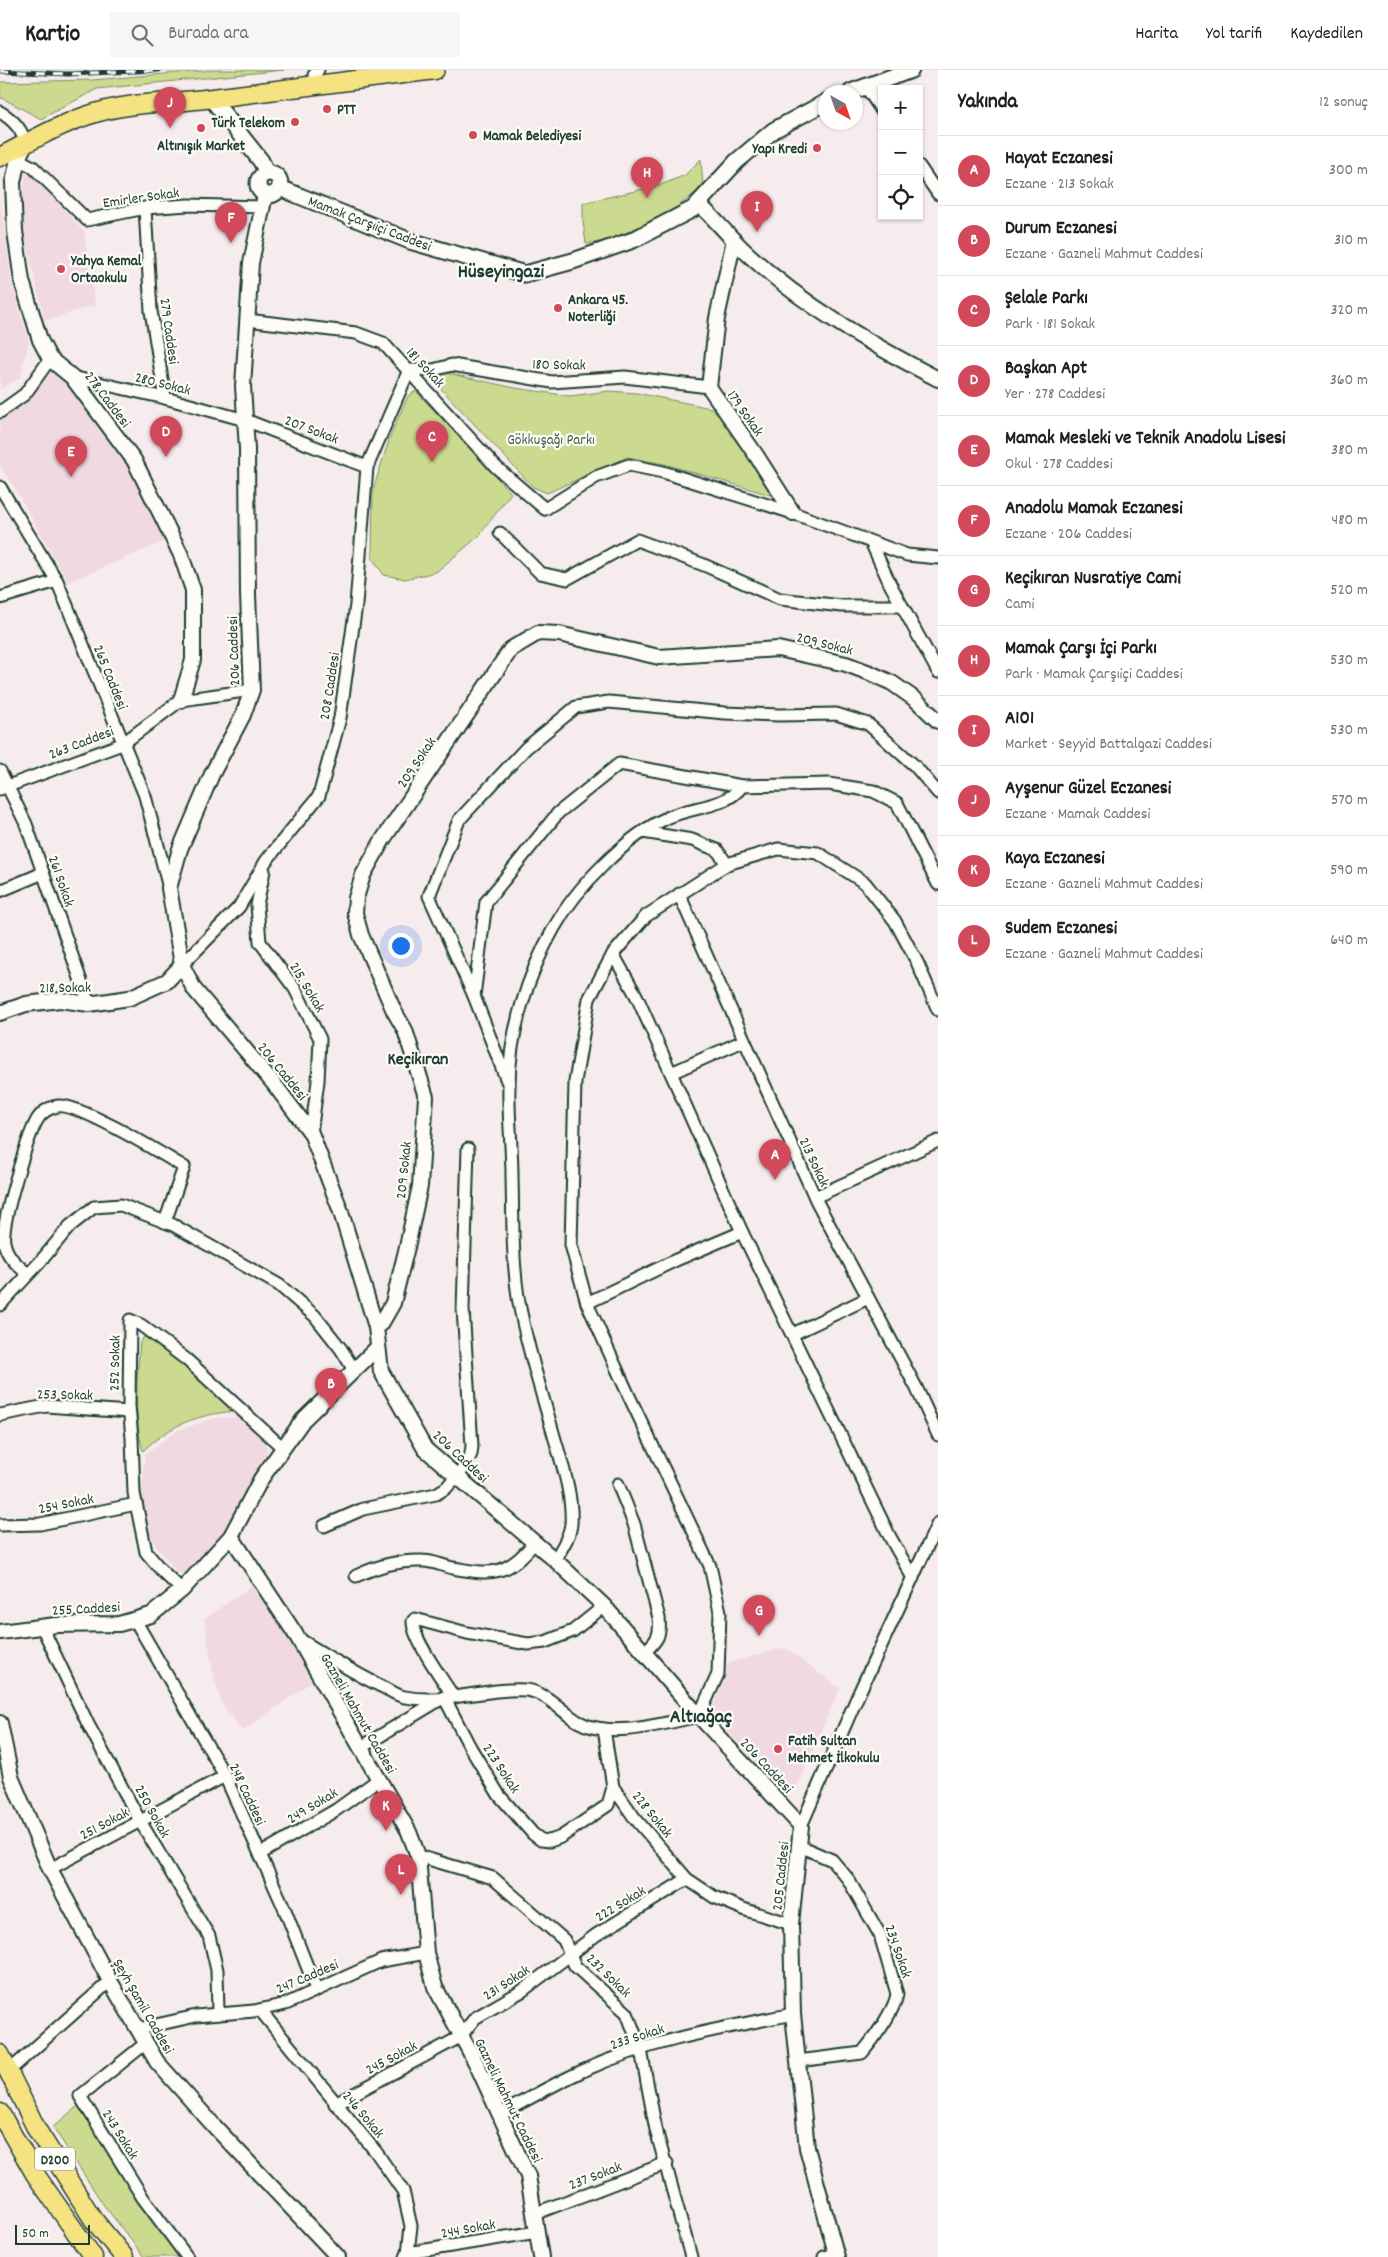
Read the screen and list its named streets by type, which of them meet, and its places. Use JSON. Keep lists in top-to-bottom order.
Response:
{
  "streets": {
    "main road": ["Mamak Çarşıiçi Caddesi", "D200"],
    "street": [
      "Emirler Sokak",
      "279 Caddesi",
      "180 Sokak",
      "181 Sokak",
      "280 Sokak",
      "278 Caddesi",
      "179 Sokak",
      "207 Sokak",
      "209 Sokak",
      "206 Caddesi",
      "265 Caddesi",
      "208 Caddesi",
      "263 Caddesi",
      "261 Sokak",
      "218 Sokak",
      "215. Sokak",
      "213 Sokak",
      "252 Sokak",
      "253 Sokak",
      "254 Sokak",
      "255 Caddesi",
      "Gazneli Mahmut Caddesi",
      "223 Sokak",
      "248 Caddesi",
      "249 Sokak",
      "250 Sokak",
      "228 Sokak",
      "251 Sokak",
      "205 Caddesi",
      "222 Sokak",
      "234 Sokak",
      "232 Sokak",
      "247 Caddesi",
      "231 Sokak",
      "Şeyh Şamil Caddesi",
      "233 Sokak",
      "245 Sokak",
      "246 Sokak",
      "243 Sokak",
      "237 Sokak",
      "244 Sokak"
    ]
  },
  "crossings": [
    ["Emirler Sokak", "279 Caddesi"],
    ["Emirler Sokak", "278 Caddesi"],
    ["Emirler Sokak", "206 Caddesi"],
    ["279 Caddesi", "280 Sokak"],
    ["180 Sokak", "181 Sokak"],
    ["180 Sokak", "179 Sokak"],
    ["180 Sokak", "208 Caddesi"],
    ["181 Sokak", "179 Sokak"],
    ["181 Sokak", "206 Caddesi"],
    ["181 Sokak", "208 Caddesi"],
    ["280 Sokak", "278 Caddesi"],
    ["280 Sokak", "207 Sokak"],
    ["280 Sokak", "206 Caddesi"],
    ["278 Caddesi", "263 Caddesi"],
    ["207 Sokak", "206 Caddesi"],
    ["207 Sokak", "208 Caddesi"],
    ["209 Sokak", "206 Caddesi"],
    ["206 Caddesi", "265 Caddesi"],
    ["206 Caddesi", "208 Caddesi"],
    ["206 Caddesi", "263 Caddesi"],
    ["206 Caddesi", "218 Sokak"],
    ["206 Caddesi", "215. Sokak"],
    ["206 Caddesi", "223 Sokak"],
    ["206 Caddesi", "205 Caddesi"],
    ["265 Caddesi", "263 Caddesi"],
    ["208 Caddesi", "218 Sokak"],
    ["208 Caddesi", "215. Sokak"],
    ["263 Caddesi", "261 Sokak"],
    ["261 Sokak", "218 Sokak"],
    ["252 Sokak", "253 Sokak"],
    ["252 Sokak", "254 Sokak"],
    ["252 Sokak", "255 Caddesi"],
    ["255 Caddesi", "Gazneli Mahmut Caddesi"],
    ["255 Caddesi", "248 Caddesi"],
    ["255 Caddesi", "250 Sokak"],
    ["Gazneli Mahmut Caddesi", "249 Sokak"],
    ["Gazneli Mahmut Caddesi", "232 Sokak"],
    ["Gazneli Mahmut Caddesi", "247 Caddesi"],
    ["Gazneli Mahmut Caddesi", "231 Sokak"],
    ["Gazneli Mahmut Caddesi", "233 Sokak"],
    ["Gazneli Mahmut Caddesi", "245 Sokak"],
    ["Gazneli Mahmut Caddesi", "237 Sokak"],
    ["Gazneli Mahmut Caddesi", "244 Sokak"],
    ["223 Sokak", "228 Sokak"],
    ["248 Caddesi", "249 Sokak"],
    ["248 Caddesi", "251 Sokak"],
    ["248 Caddesi", "247 Caddesi"],
    ["250 Sokak", "251 Sokak"],
    ["250 Sokak", "247 Caddesi"],
    ["228 Sokak", "205 Caddesi"],
    ["228 Sokak", "222 Sokak"],
    ["251 Sokak", "Şeyh Şamil Caddesi"],
    ["205 Caddesi", "234 Sokak"],
    ["205 Caddesi", "233 Sokak"],
    ["222 Sokak", "232 Sokak"],
    ["222 Sokak", "231 Sokak"],
    ["232 Sokak", "231 Sokak"],
    ["232 Sokak", "233 Sokak"],
    ["232 Sokak", "237 Sokak"],
    ["247 Caddesi", "Şeyh Şamil Caddesi"],
    ["247 Caddesi", "246 Sokak"],
    ["231 Sokak", "245 Sokak"],
    ["Şeyh Şamil Caddesi", "243 Sokak"],
    ["245 Sokak", "246 Sokak"],
    ["246 Sokak", "244 Sokak"]
  ],
  "districts": ["Hüseyingazi", "Keçikıran", "Altıağaç"],
  "parks": ["Gökkuşağı Parkı"],
  "places": [
    "PTT",
    "Türk Telekom",
    "Altınışık Market",
    "Mamak Belediyesi",
    "Yapı Kredi",
    "Yahya Kemal Ortaokulu",
    "Ankara 45. Noterliği",
    "Fatih Sultan Mehmet İlkokulu"
  ],
  "scale_bar": "50 m",
  "north": "bottom right",
  "page": {
    "header": "Kartio",
    "search": "Burada ara",
    "nav": ["Harita", "Yol tarifi", "Kaydedilen"],
    "heading": ["Yakında", "12 sonuç"],
    "map_buttons": ["+", "−"],
    "pins": [
      "J",
      "H",
      "I",
      "F",
      "D",
      "C",
      "E",
      "A",
      "B",
      "G",
      "K",
      "L"
    ],
    "list": [
      {
        "mark": "A",
        "name": "Hayat Eczanesi",
        "note": "Eczane · 213 Sokak",
        "value": "300 m"
      },
      {
        "mark": "B",
        "name": "Durum Eczanesi",
        "note": "Eczane · Gazneli Mahmut Caddesi",
        "value": "310 m"
      },
      {
        "mark": "C",
        "name": "Şelale Parkı",
        "note": "Park · 181 Sokak",
        "value": "320 m"
      },
      {
        "mark": "D",
        "name": "Başkan Apt",
        "note": "Yer · 278 Caddesi",
        "value": "360 m"
      },
      {
        "mark": "E",
        "name": "Mamak Mesleki ve Teknik Anadolu Lisesi",
        "note": "Okul · 278 Caddesi",
        "value": "380 m"
      },
      {
        "mark": "F",
        "name": "Anadolu Mamak Eczanesi",
        "note": "Eczane · 206 Caddesi",
        "value": "480 m"
      },
      {
        "mark": "G",
        "name": "Keçikıran Nusratiye Cami",
        "note": "Cami",
        "value": "520 m"
      },
      {
        "mark": "H",
        "name": "Mamak Çarşı İçi Parkı",
        "note": "Park · Mamak Çarşıiçi Caddesi",
        "value": "530 m"
      },
      {
        "mark": "I",
        "name": "A101",
        "note": "Market · Seyyid Battalgazi Caddesi",
        "value": "530 m"
      },
      {
        "mark": "J",
        "name": "Ayşenur Güzel Eczanesi",
        "note": "Eczane · Mamak Caddesi",
        "value": "570 m"
      },
      {
        "mark": "K",
        "name": "Kaya Eczanesi",
        "note": "Eczane · Gazneli Mahmut Caddesi",
        "value": "590 m"
      },
      {
        "mark": "L",
        "name": "Sudem Eczanesi",
        "note": "Eczane · Gazneli Mahmut Caddesi",
        "value": "640 m"
      }
    ],
    "scale": "50 m"
  }
}
